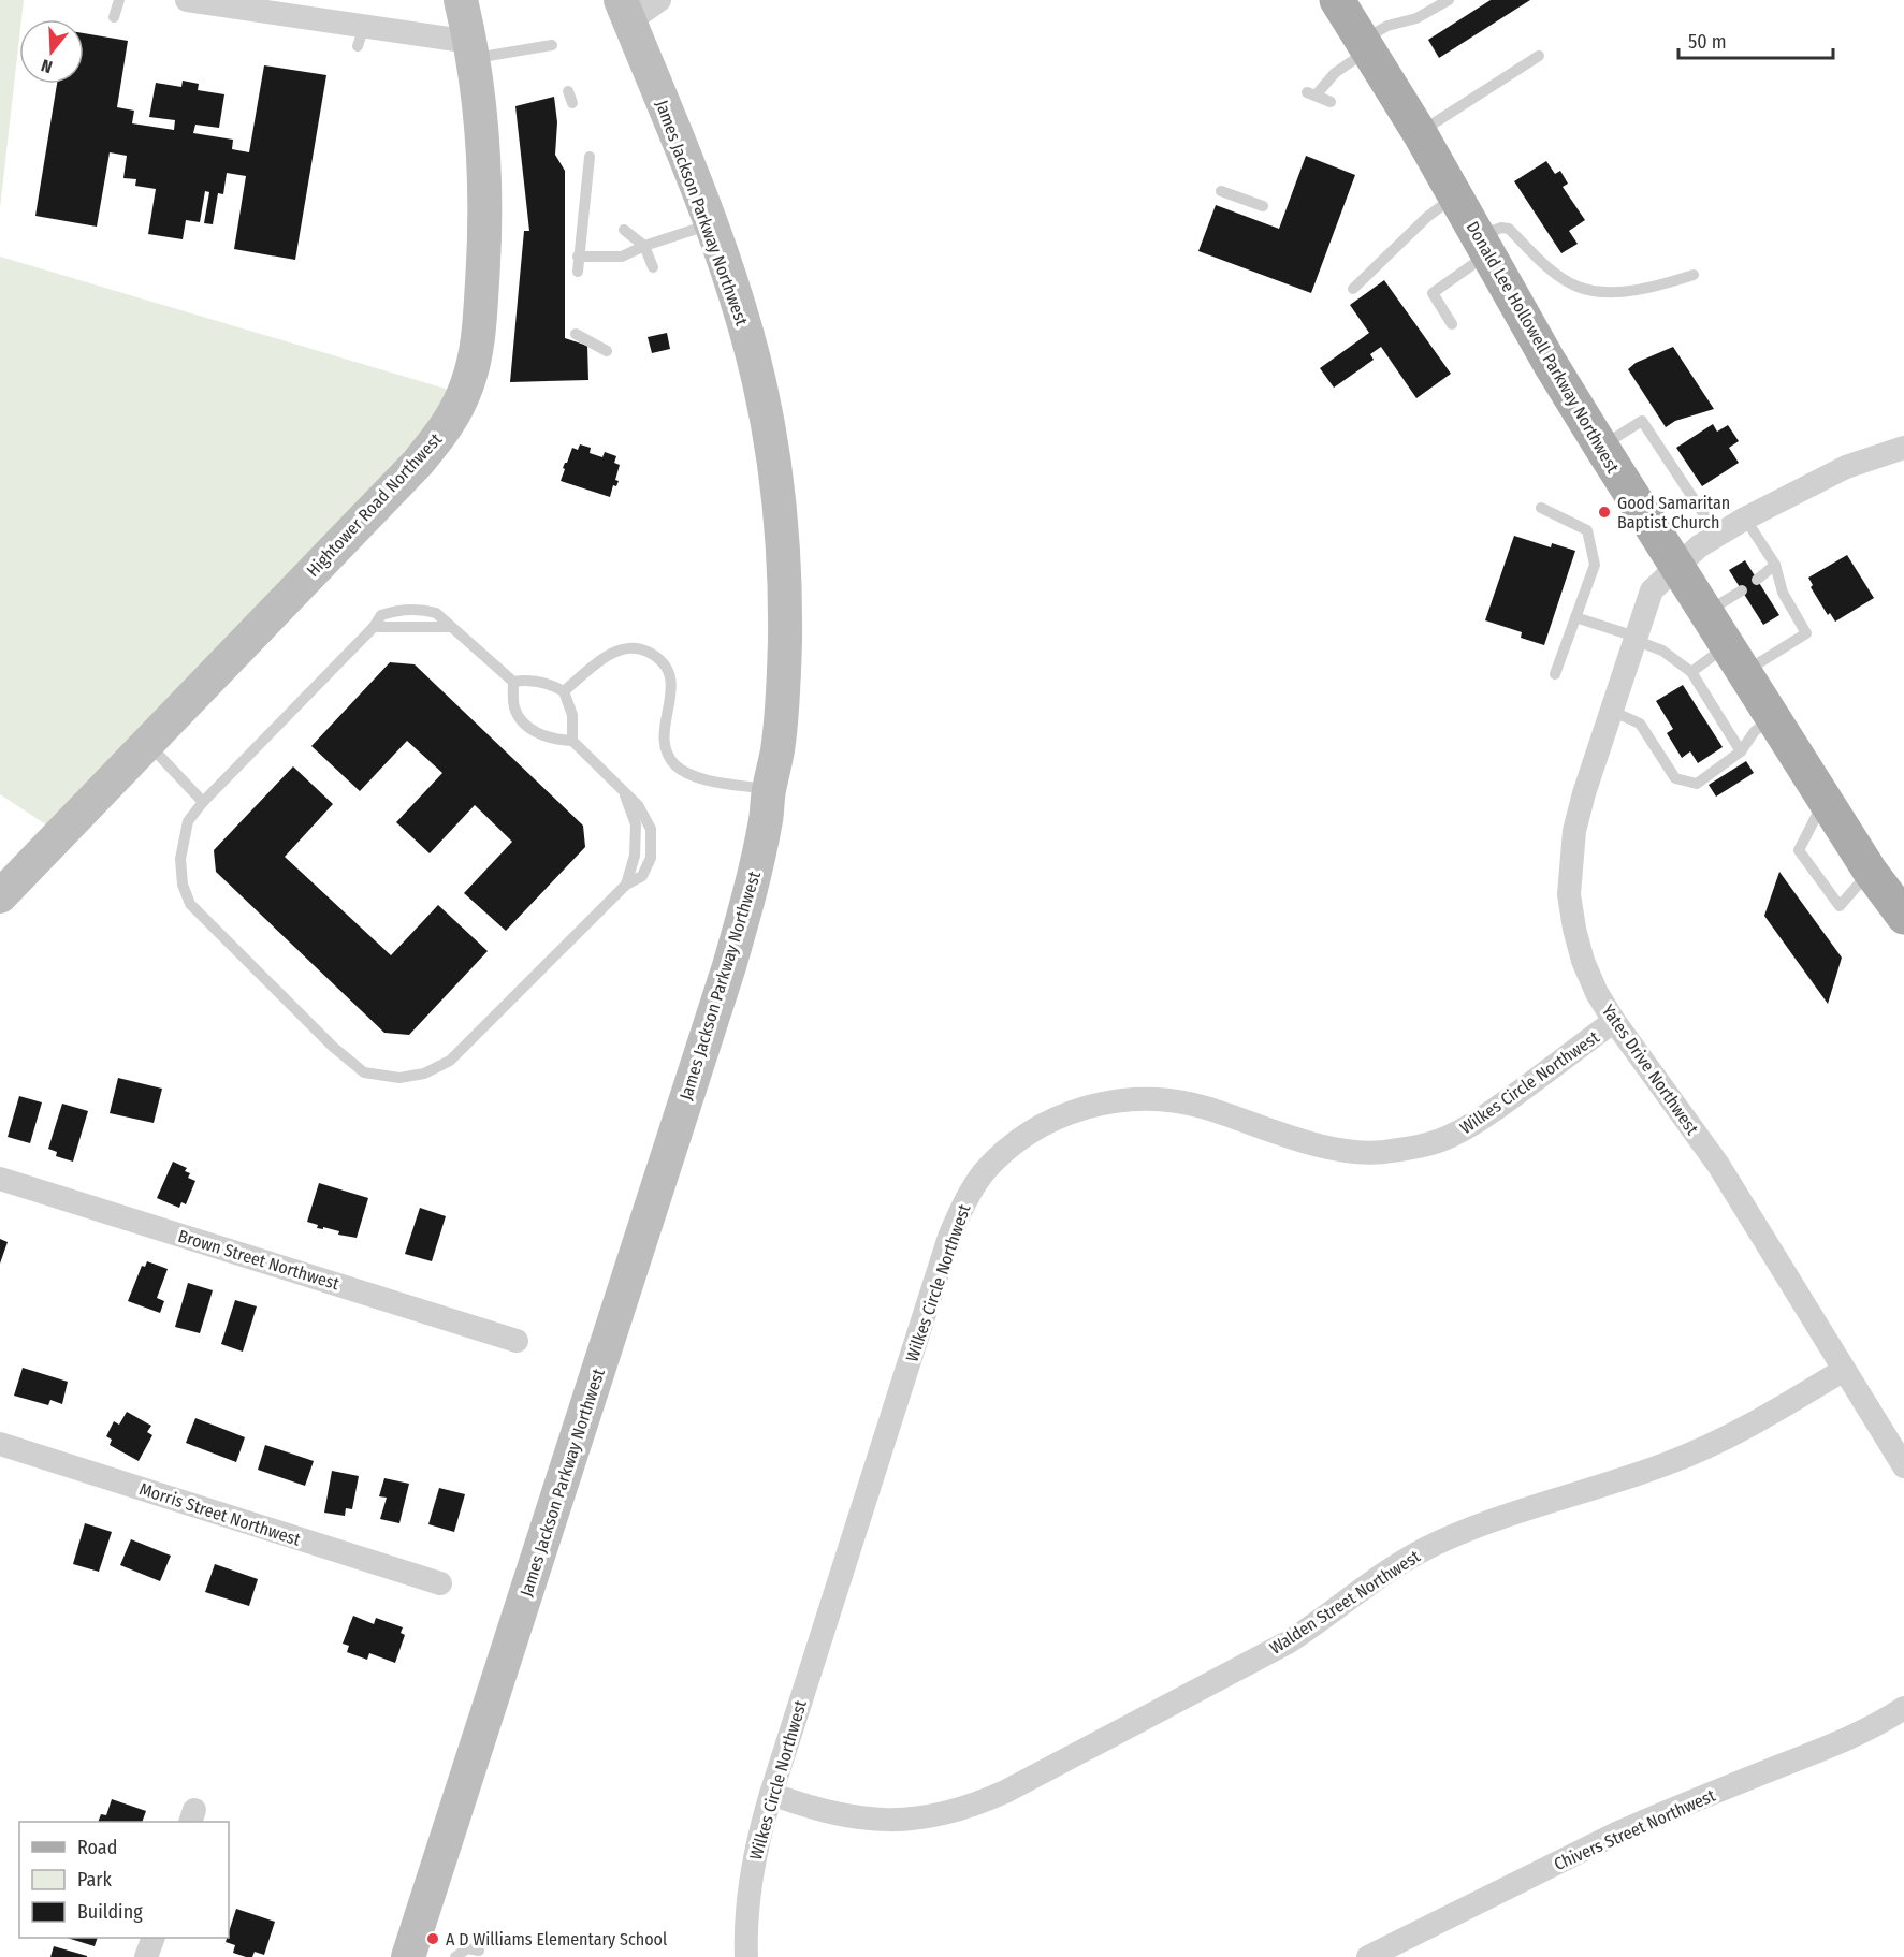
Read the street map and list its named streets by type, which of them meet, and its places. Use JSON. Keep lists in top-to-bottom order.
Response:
{
  "streets": {
    "main road": ["James Jackson Parkway Northwest", "Donald Lee Hollowell Parkway Northwest", "Hightower Road Northwest"],
    "street": [
      "Yates Drive Northwest",
      "Wilkes Circle Northwest",
      "Brown Street Northwest",
      "Morris Street Northwest",
      "Walden Street Northwest",
      "Chivers Street Northwest"
    ]
  },
  "crossings": [
    ["Donald Lee Hollowell Parkway Northwest", "Yates Drive Northwest"],
    ["Yates Drive Northwest", "Wilkes Circle Northwest"],
    ["Yates Drive Northwest", "Walden Street Northwest"],
    ["Wilkes Circle Northwest", "Walden Street Northwest"]
  ],
  "places": ["Good Samaritan Baptist Church", "A D Williams Elementary School"],
  "legend": ["Road", "Park", "Building"],
  "scale_bar": "50 m",
  "north": "bottom"
}
